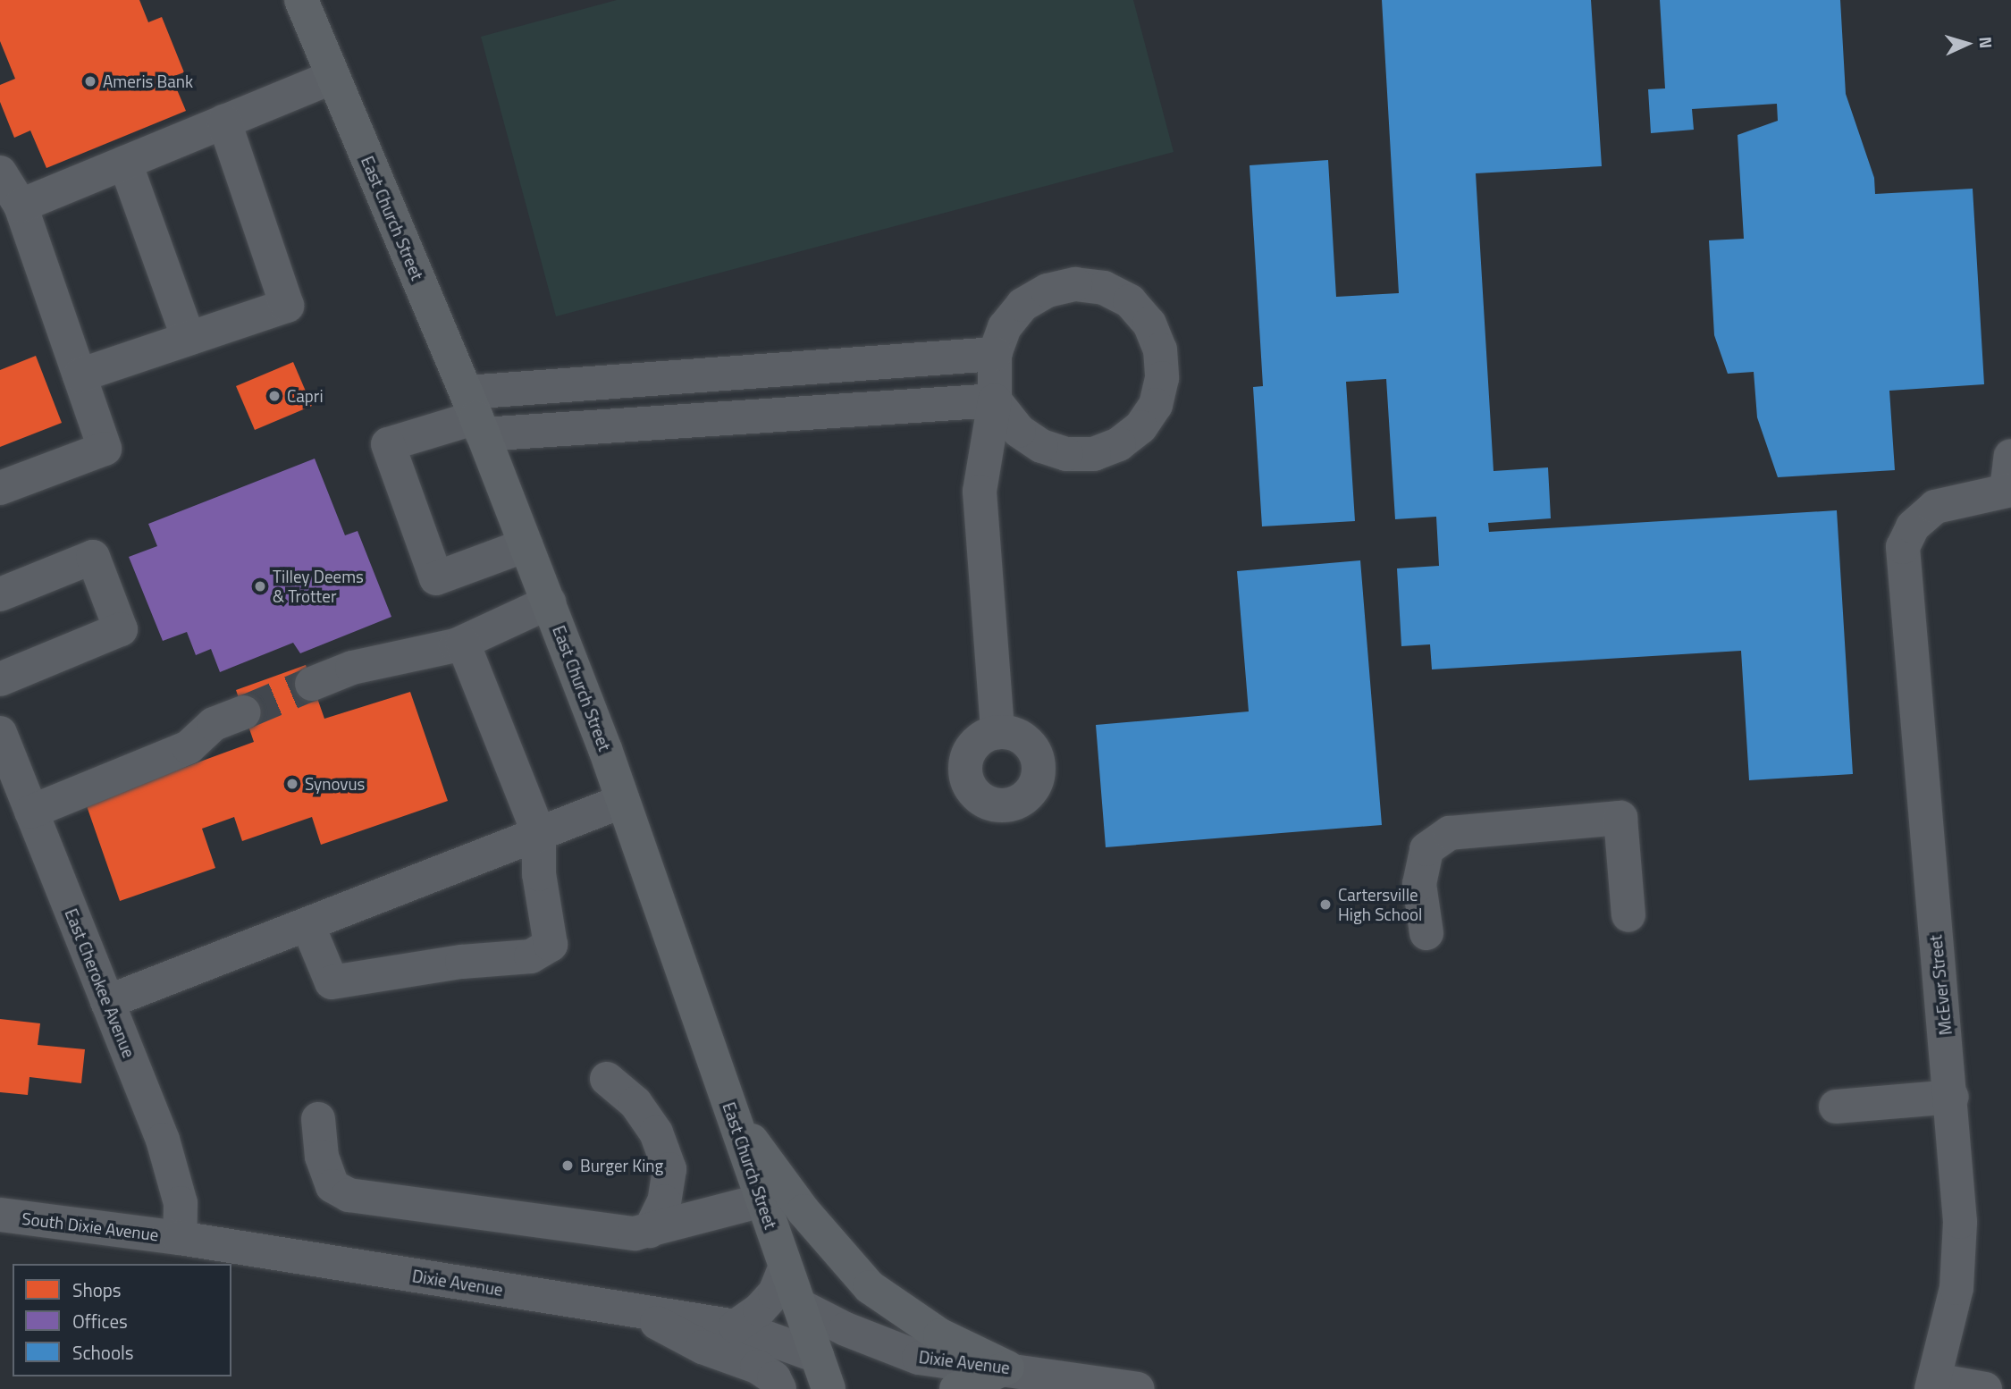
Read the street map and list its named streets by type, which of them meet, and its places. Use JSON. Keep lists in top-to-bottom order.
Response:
{
  "streets": {
    "main road": ["East Church Street"],
    "street": [
      "East Cherokee Avenue",
      "McEver Street",
      "South Dixie Avenue",
      "Dixie Avenue"
    ]
  },
  "crossings": [
    ["East Church Street", "Dixie Avenue"],
    ["East Cherokee Avenue", "South Dixie Avenue"],
    ["East Cherokee Avenue", "Dixie Avenue"],
    ["South Dixie Avenue", "Dixie Avenue"]
  ],
  "places": [
    "Ameris Bank",
    "Capri",
    "Tilley Deems & Trotter",
    "Synovus",
    "Cartersville High School",
    "Burger King"
  ],
  "legend": ["Shops", "Offices", "Schools"],
  "north": "right"
}
